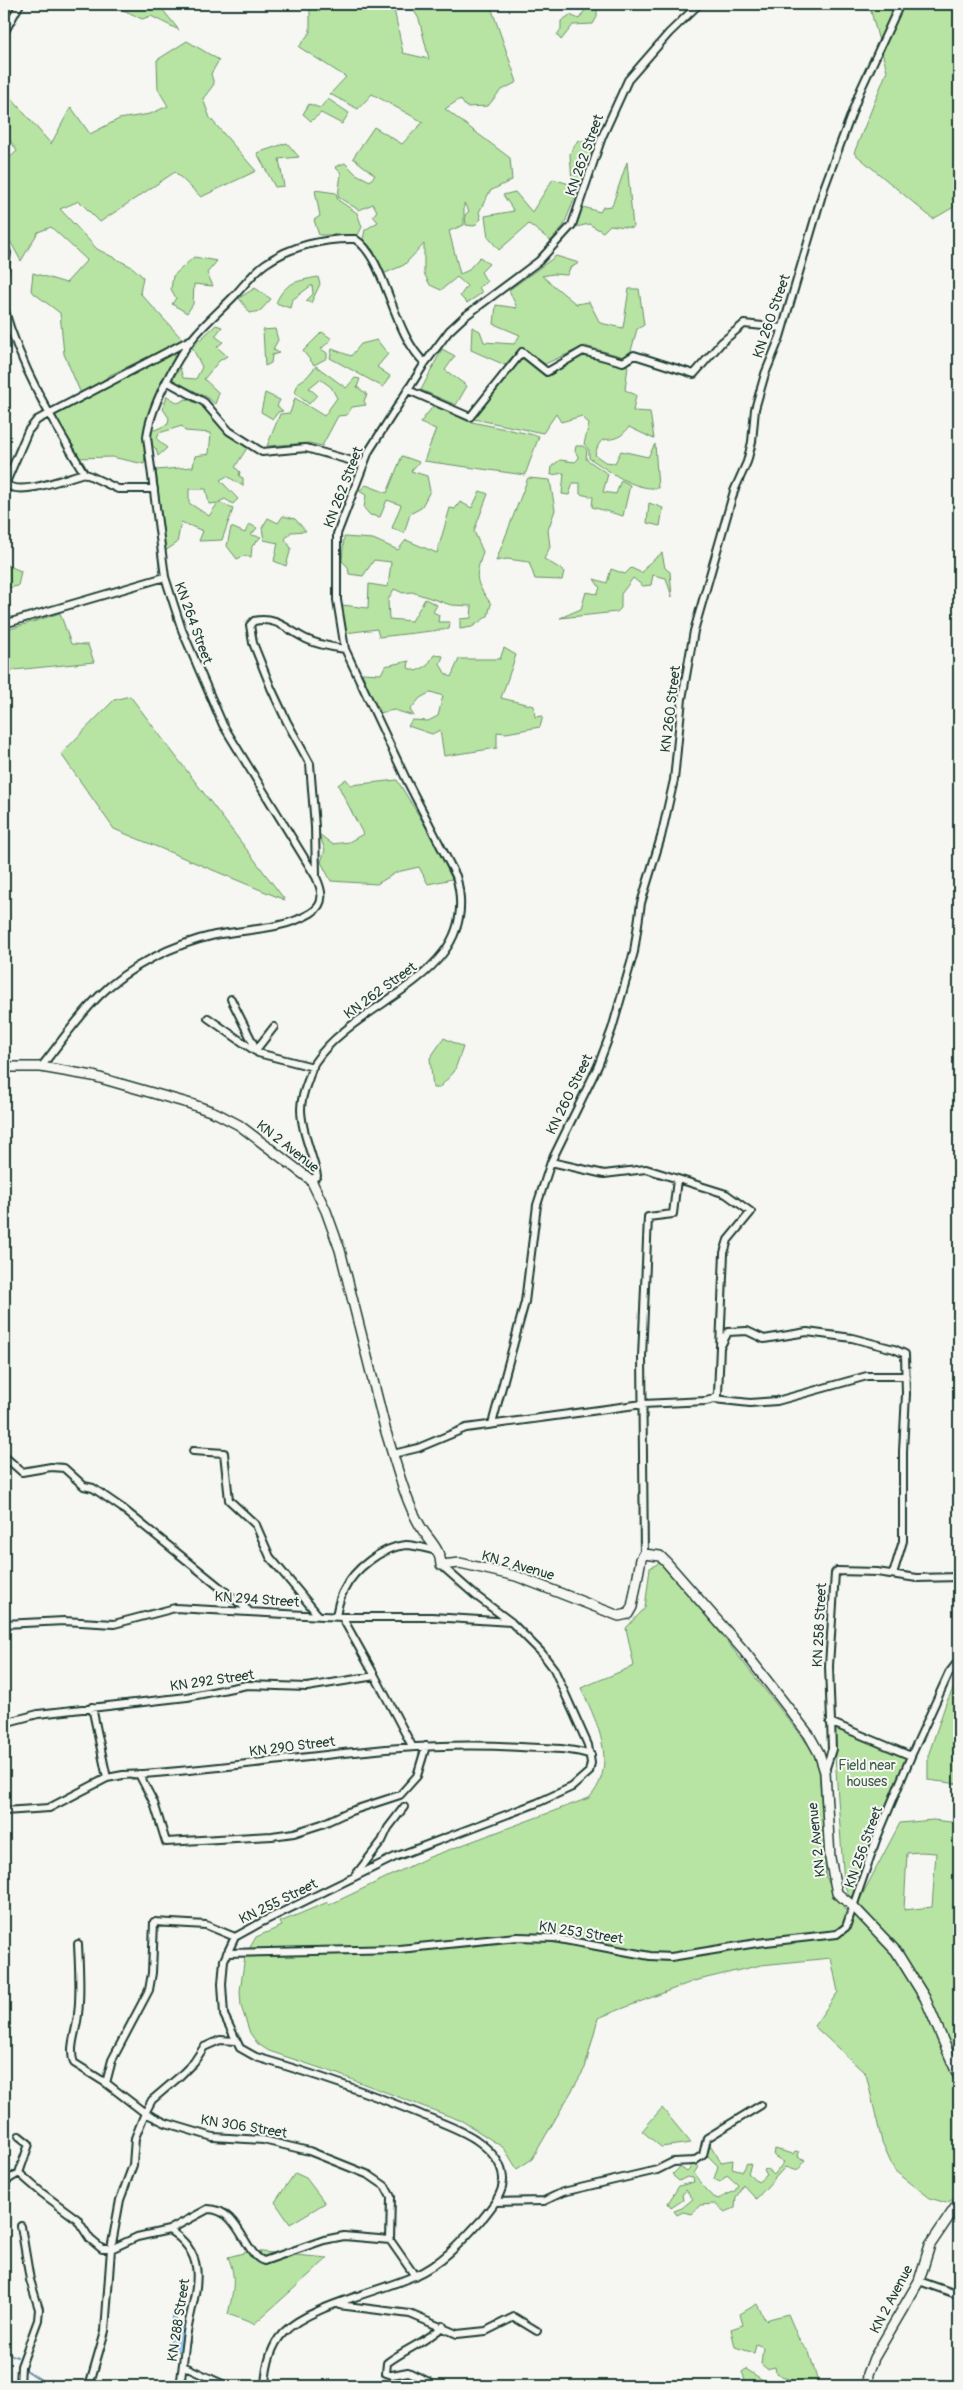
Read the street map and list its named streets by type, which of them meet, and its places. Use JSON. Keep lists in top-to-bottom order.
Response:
{
  "streets": {
    "main road": ["KN 2 Avenue"],
    "street": [
      "KN 262 Street",
      "KN 260 Street",
      "KN 264 Street",
      "KN 294 Street",
      "KN 258 Street",
      "KN 292 Street",
      "KN 290 Street",
      "KN 256 Street",
      "KN 255 Street",
      "KN 253 Street",
      "KN 306 Street",
      "KN 288 Street"
    ]
  },
  "crossings": [
    ["KN 262 Street", "KN 264 Street"],
    ["KN 262 Street", "KN 2 Avenue"],
    ["KN 264 Street", "KN 2 Avenue"],
    ["KN 2 Avenue", "KN 258 Street"],
    ["KN 2 Avenue", "KN 256 Street"],
    ["KN 2 Avenue", "KN 253 Street"],
    ["KN 290 Street", "KN 255 Street"],
    ["KN 256 Street", "KN 253 Street"],
    ["KN 255 Street", "KN 253 Street"]
  ],
  "parks": ["Field near houses"]
}
